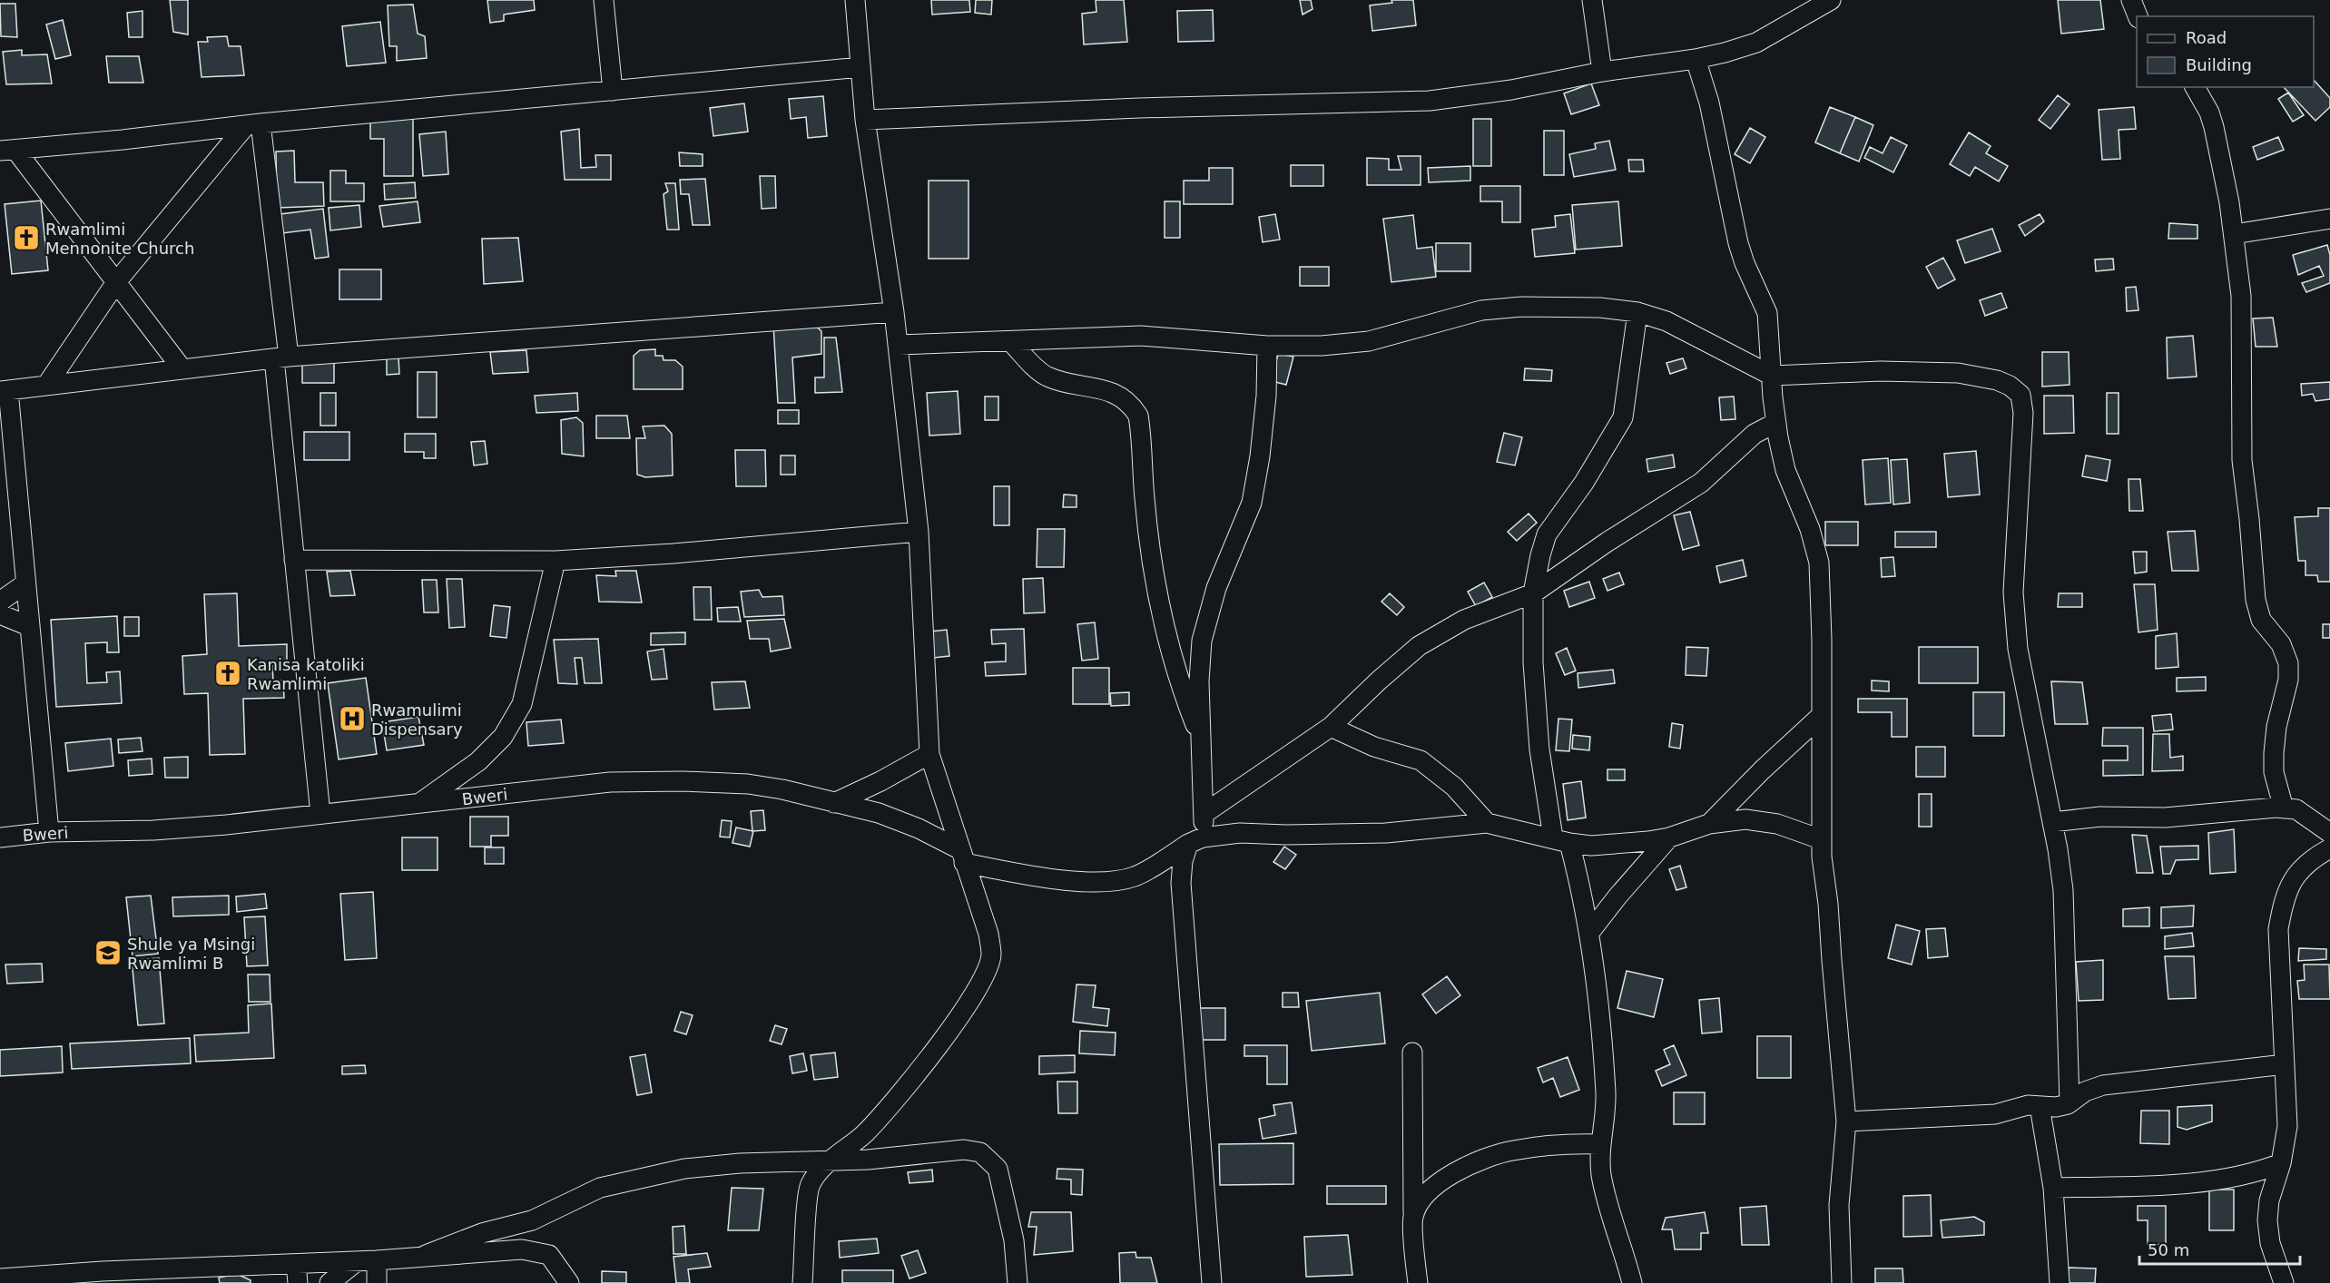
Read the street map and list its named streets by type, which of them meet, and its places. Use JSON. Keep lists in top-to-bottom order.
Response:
{
  "streets": {
    "street": ["Bweri"]
  },
  "places": {
    "church": ["Rwamlimi Mennonite Church", "Kanisa katoliki Rwamlimi"],
    "hospital": ["Rwamulimi Dispensary"],
    "school or university": ["Shule ya Msingi Rwamlimi B"]
  },
  "legend": ["Road", "Building"],
  "scale_bar": "50 m"
}
